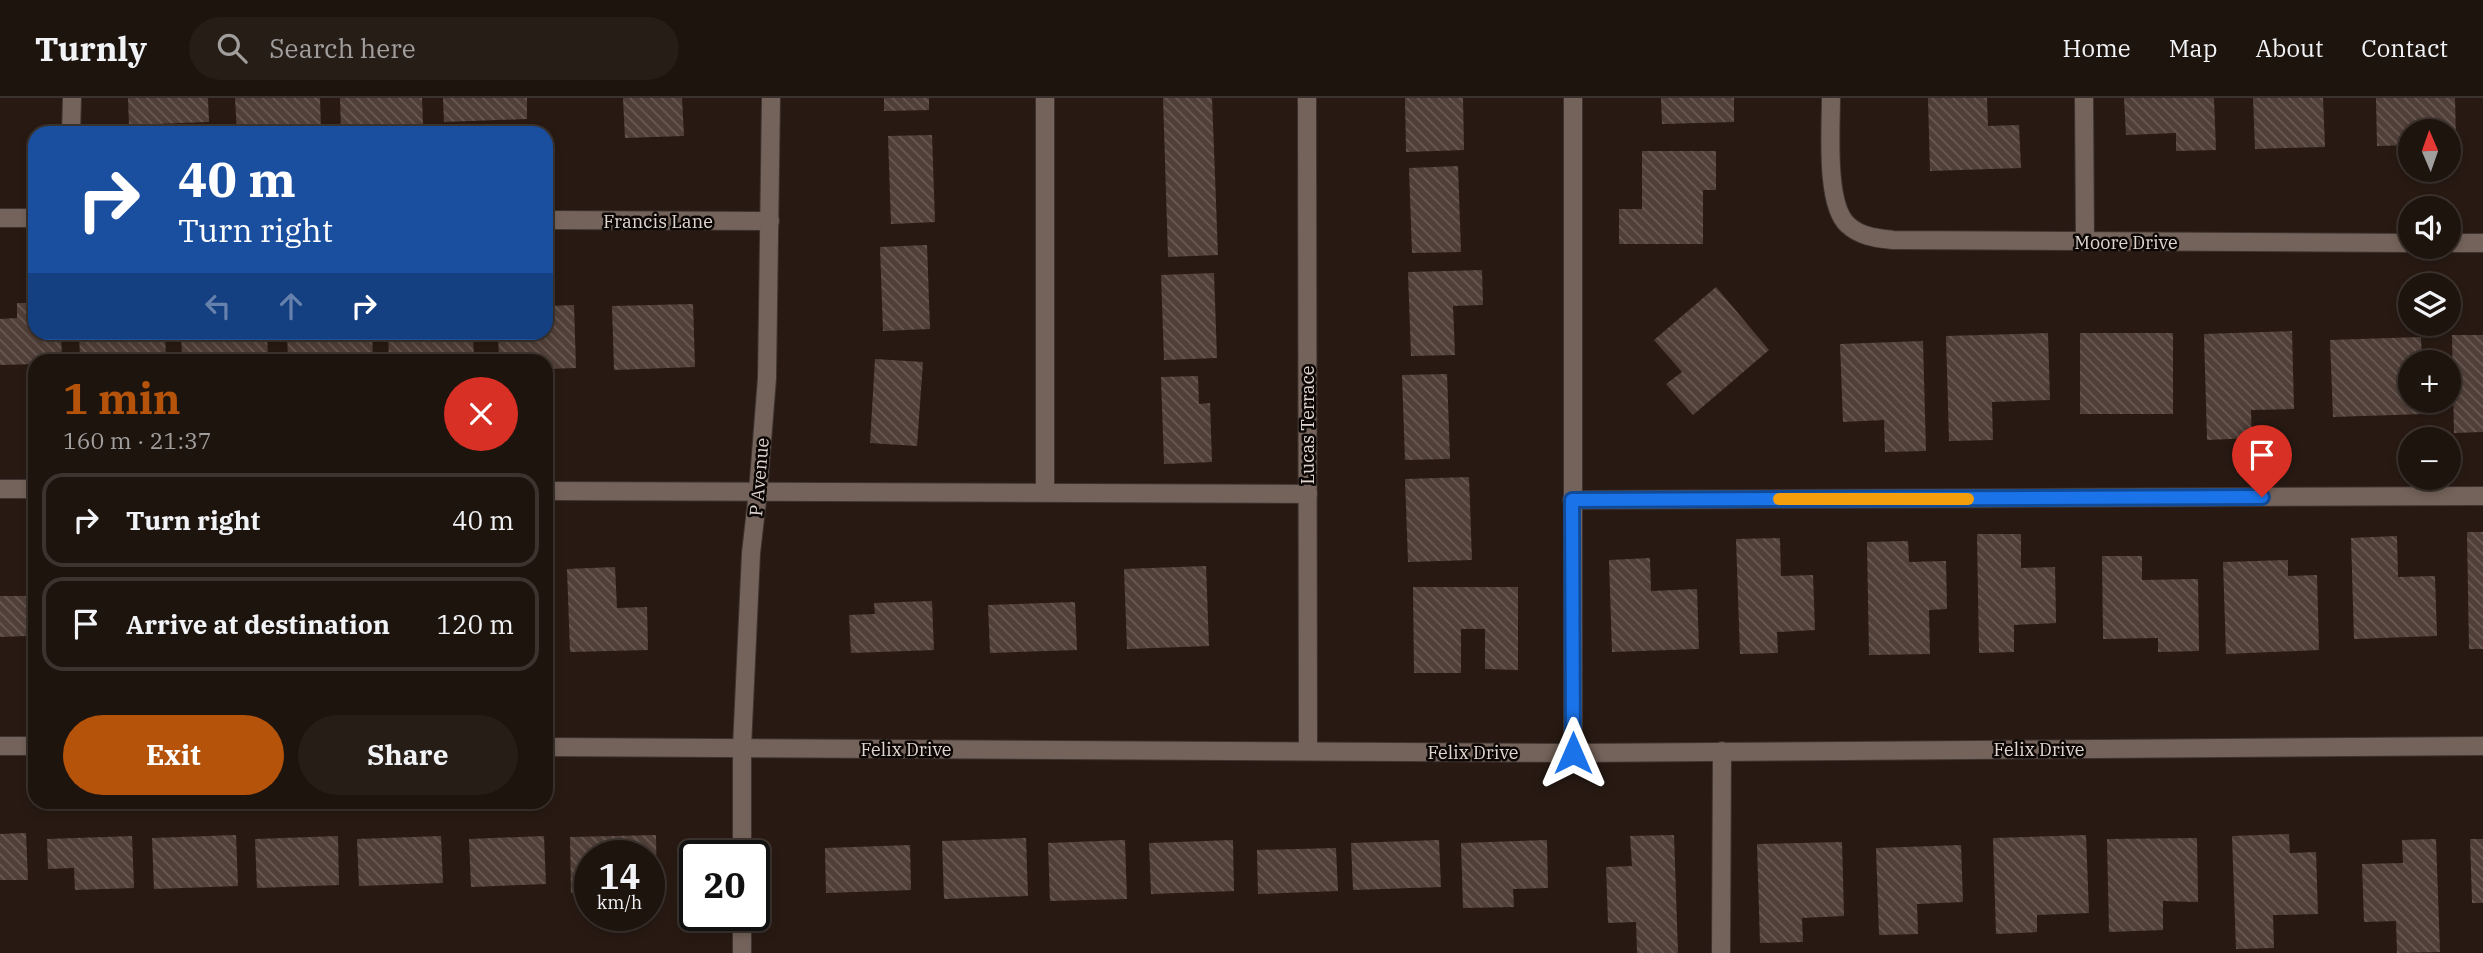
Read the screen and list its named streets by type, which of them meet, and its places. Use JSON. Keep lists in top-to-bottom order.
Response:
{
  "streets": {
    "street": [
      "Francis Lane",
      "Moore Drive",
      "Lucas Terrace",
      "P Avenue",
      "Felix Drive"
    ]
  },
  "crossings": [
    ["Francis Lane", "P Avenue"],
    ["Lucas Terrace", "Felix Drive"],
    ["P Avenue", "Felix Drive"]
  ],
  "north": "top",
  "page": {
    "header": "Turnly",
    "search": "Search here",
    "nav": [
      "Home",
      "Map",
      "About",
      "Contact"
    ],
    "map_buttons": ["+", "−"],
    "turn": ["40 m", "Turn right"],
    "heading": ["1 min", "160 m · 21:37"],
    "list": [
      {
        "name": "Turn right",
        "value": "40 m"
      },
      {
        "name": "Arrive at destination",
        "value": "120 m"
      }
    ],
    "buttons": ["Exit", "Share"],
    "speed": "14 km/h",
    "limit": "20"
  }
}
